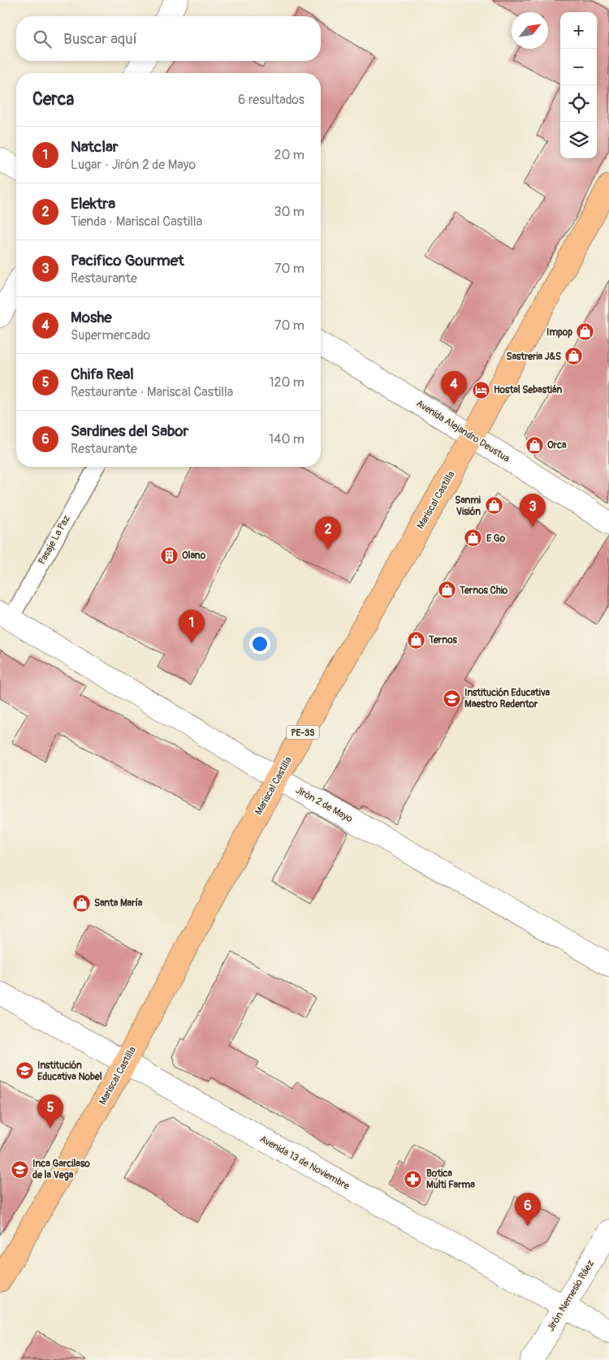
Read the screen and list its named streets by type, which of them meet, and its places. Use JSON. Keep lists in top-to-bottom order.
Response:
{
  "streets": {
    "highway": ["Mariscal Castilla", "PE-3S"],
    "street": [
      "Avenida Alejandro Deustua",
      "Jirón 2 de Mayo",
      "Avenida 13 de Noviembre",
      "Jirón Nemesio Ráez"
    ],
    "lane": ["Pasaje La Paz"]
  },
  "crossings": [
    ["Avenida Alejandro Deustua", "Mariscal Castilla"],
    ["Mariscal Castilla", "Jirón 2 de Mayo"],
    ["Mariscal Castilla", "Avenida 13 de Noviembre"],
    ["Pasaje La Paz", "Jirón 2 de Mayo"],
    ["Avenida 13 de Noviembre", "Jirón Nemesio Ráez"]
  ],
  "places": {
    "shop": [
      "Impop",
      "Sastreria J&S",
      "Orca",
      "Sanmi Visión",
      "E Go",
      "Ternos Chio",
      "Ternos",
      "Santa María"
    ],
    "hotel": ["Hostal Sebastián"],
    "building": ["Olano"],
    "school or university": ["Institución Educativa Maestro Redentor", "Institución Educativa Nobel", "Inca Garcilaso de la Vega"],
    "pharmacy": ["Botica Multi Farma"]
  },
  "north": "top right",
  "page": {
    "map_buttons": ["+", "−"],
    "search": "Buscar aquí",
    "heading": ["Cerca", "6 resultados"],
    "list": [
      {
        "mark": "1",
        "name": "Natclar",
        "note": "Lugar · Jirón 2 de Mayo",
        "value": "20 m"
      },
      {
        "mark": "2",
        "name": "Elektra",
        "note": "Tienda · Mariscal Castilla",
        "value": "30 m"
      },
      {
        "mark": "3",
        "name": "Pacifico Gourmet",
        "note": "Restaurante",
        "value": "70 m"
      },
      {
        "mark": "4",
        "name": "Moshe",
        "note": "Supermercado",
        "value": "70 m"
      },
      {
        "mark": "5",
        "name": "Chifa Real",
        "note": "Restaurante · Mariscal Castilla",
        "value": "120 m"
      },
      {
        "mark": "6",
        "name": "Sardines del Sabor",
        "note": "Restaurante",
        "value": "140 m"
      }
    ],
    "pins": [
      "4",
      "3",
      "2",
      "1",
      "5",
      "6"
    ]
  }
}
